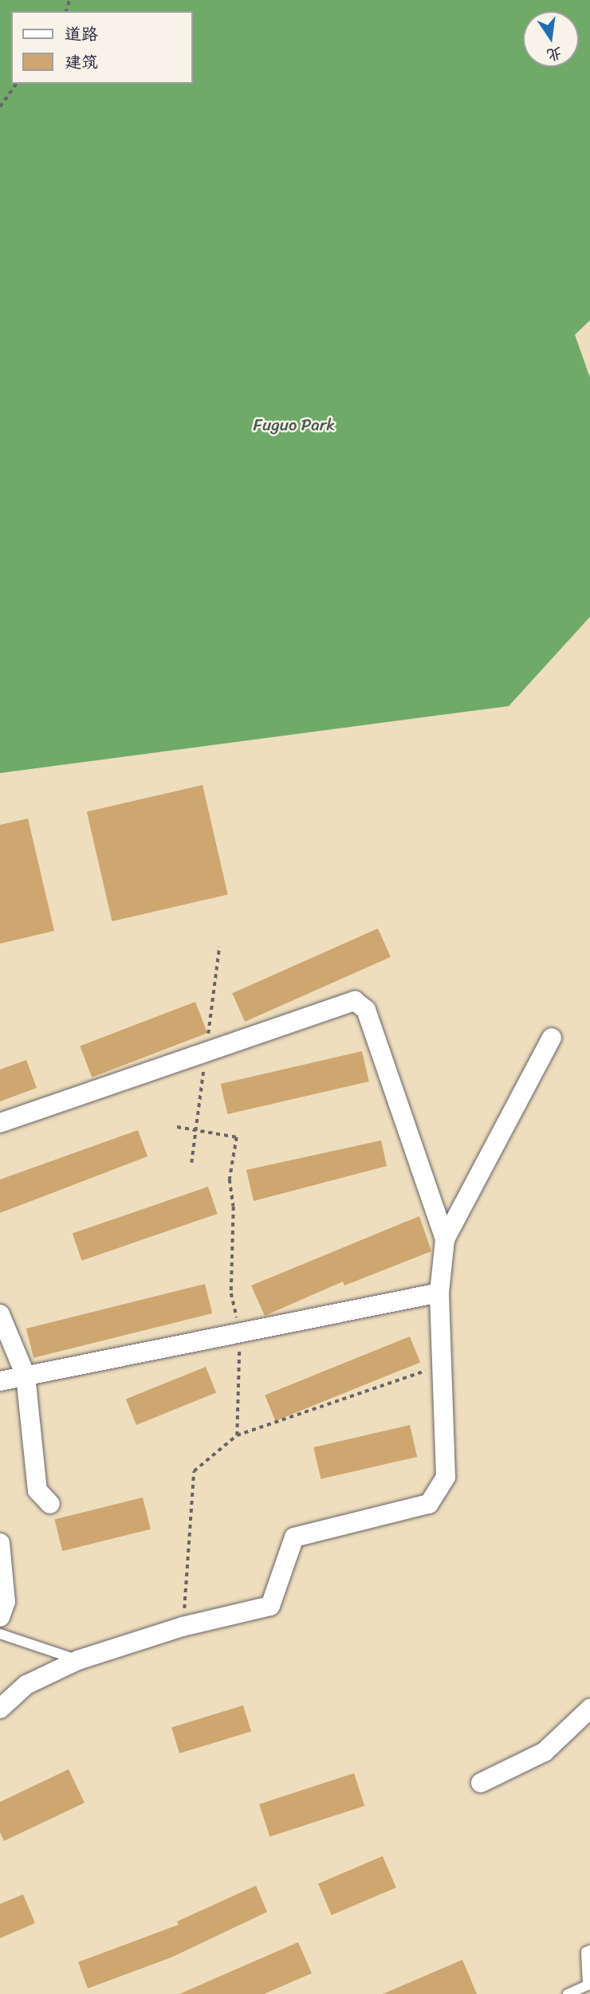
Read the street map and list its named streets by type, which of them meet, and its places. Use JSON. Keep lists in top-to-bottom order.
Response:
{
  "parks": ["Fuguo Park"],
  "legend": ["道路", "建筑"],
  "north": "bottom"
}
